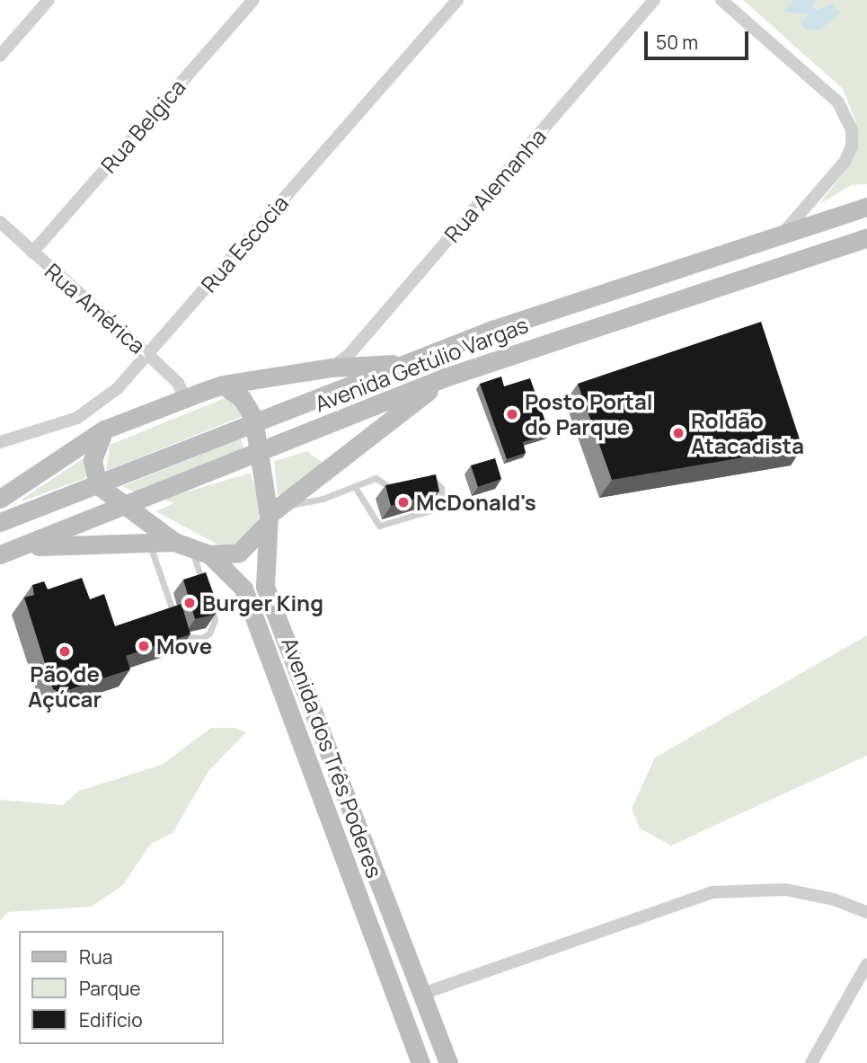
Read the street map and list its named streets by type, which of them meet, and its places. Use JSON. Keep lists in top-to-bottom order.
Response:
{
  "streets": {
    "main road": ["Avenida Getúlio Vargas", "Avenida dos Três Poderes"],
    "street": [
      "Rua Belgica",
      "Rua Alemanha",
      "Rua Escocia",
      "Rua América"
    ]
  },
  "crossings": [
    ["Rua Belgica", "Rua América"],
    ["Rua Escocia", "Rua América"],
    ["Avenida Getúlio Vargas", "Avenida dos Três Poderes"]
  ],
  "places": [
    "Posto Portal do Parque",
    "Roldão Atacadista",
    "McDonald's",
    "Burger King",
    "Move",
    "Pão de Açúcar"
  ],
  "legend": ["Rua", "Parque", "Edifício"],
  "scale_bar": "50 m"
}
